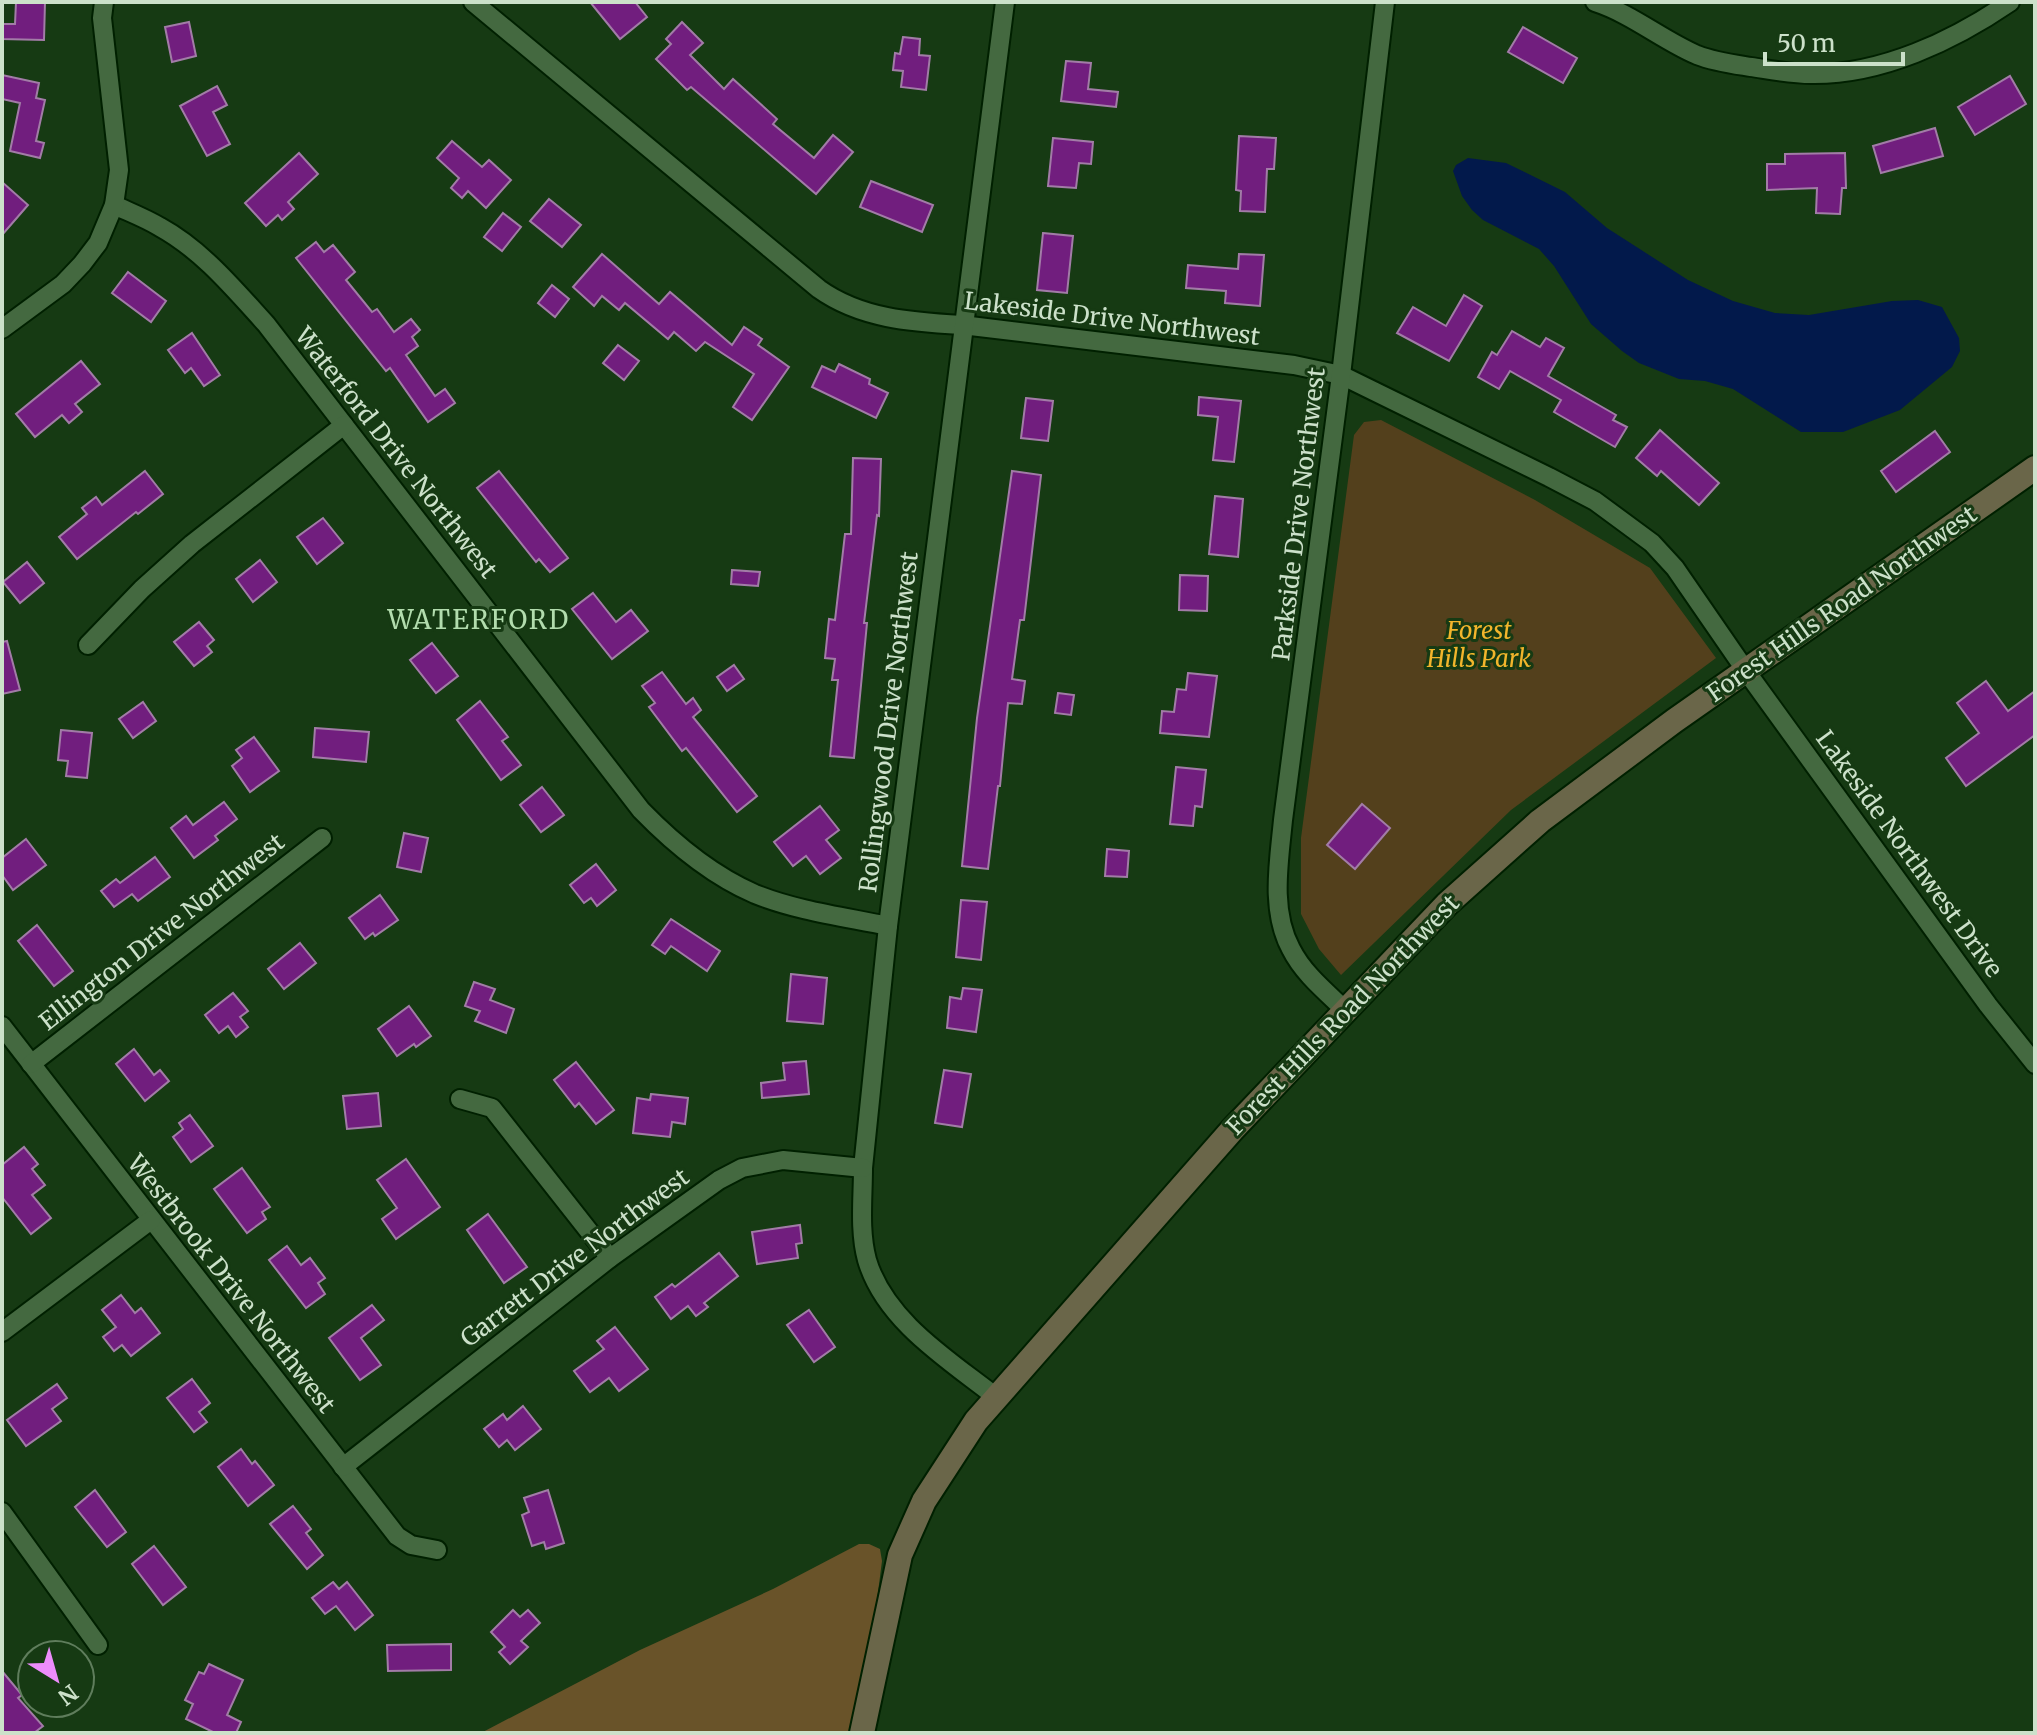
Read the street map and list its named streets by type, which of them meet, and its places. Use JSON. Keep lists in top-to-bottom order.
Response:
{
  "streets": {
    "main road": ["Forest Hills Road Northwest"],
    "street": [
      "Lakeside Drive Northwest",
      "Waterford Drive Northwest",
      "Parkside Drive Northwest",
      "Rollingwood Drive Northwest",
      "Lakeside Northwest Drive",
      "Ellington Drive Northwest",
      "Garrett Drive Northwest",
      "Westbrook Drive Northwest"
    ]
  },
  "crossings": [
    ["Lakeside Drive Northwest", "Parkside Drive Northwest"],
    ["Lakeside Drive Northwest", "Forest Hills Road Northwest"],
    ["Lakeside Drive Northwest", "Rollingwood Drive Northwest"],
    ["Lakeside Drive Northwest", "Lakeside Northwest Drive"],
    ["Waterford Drive Northwest", "Rollingwood Drive Northwest"],
    ["Parkside Drive Northwest", "Forest Hills Road Northwest"],
    ["Forest Hills Road Northwest", "Rollingwood Drive Northwest"],
    ["Forest Hills Road Northwest", "Lakeside Northwest Drive"],
    ["Rollingwood Drive Northwest", "Garrett Drive Northwest"],
    ["Ellington Drive Northwest", "Westbrook Drive Northwest"],
    ["Garrett Drive Northwest", "Westbrook Drive Northwest"]
  ],
  "districts": ["WATERFORD"],
  "parks": ["Forest Hills Park"],
  "scale_bar": "50 m",
  "north": "bottom right"
}
